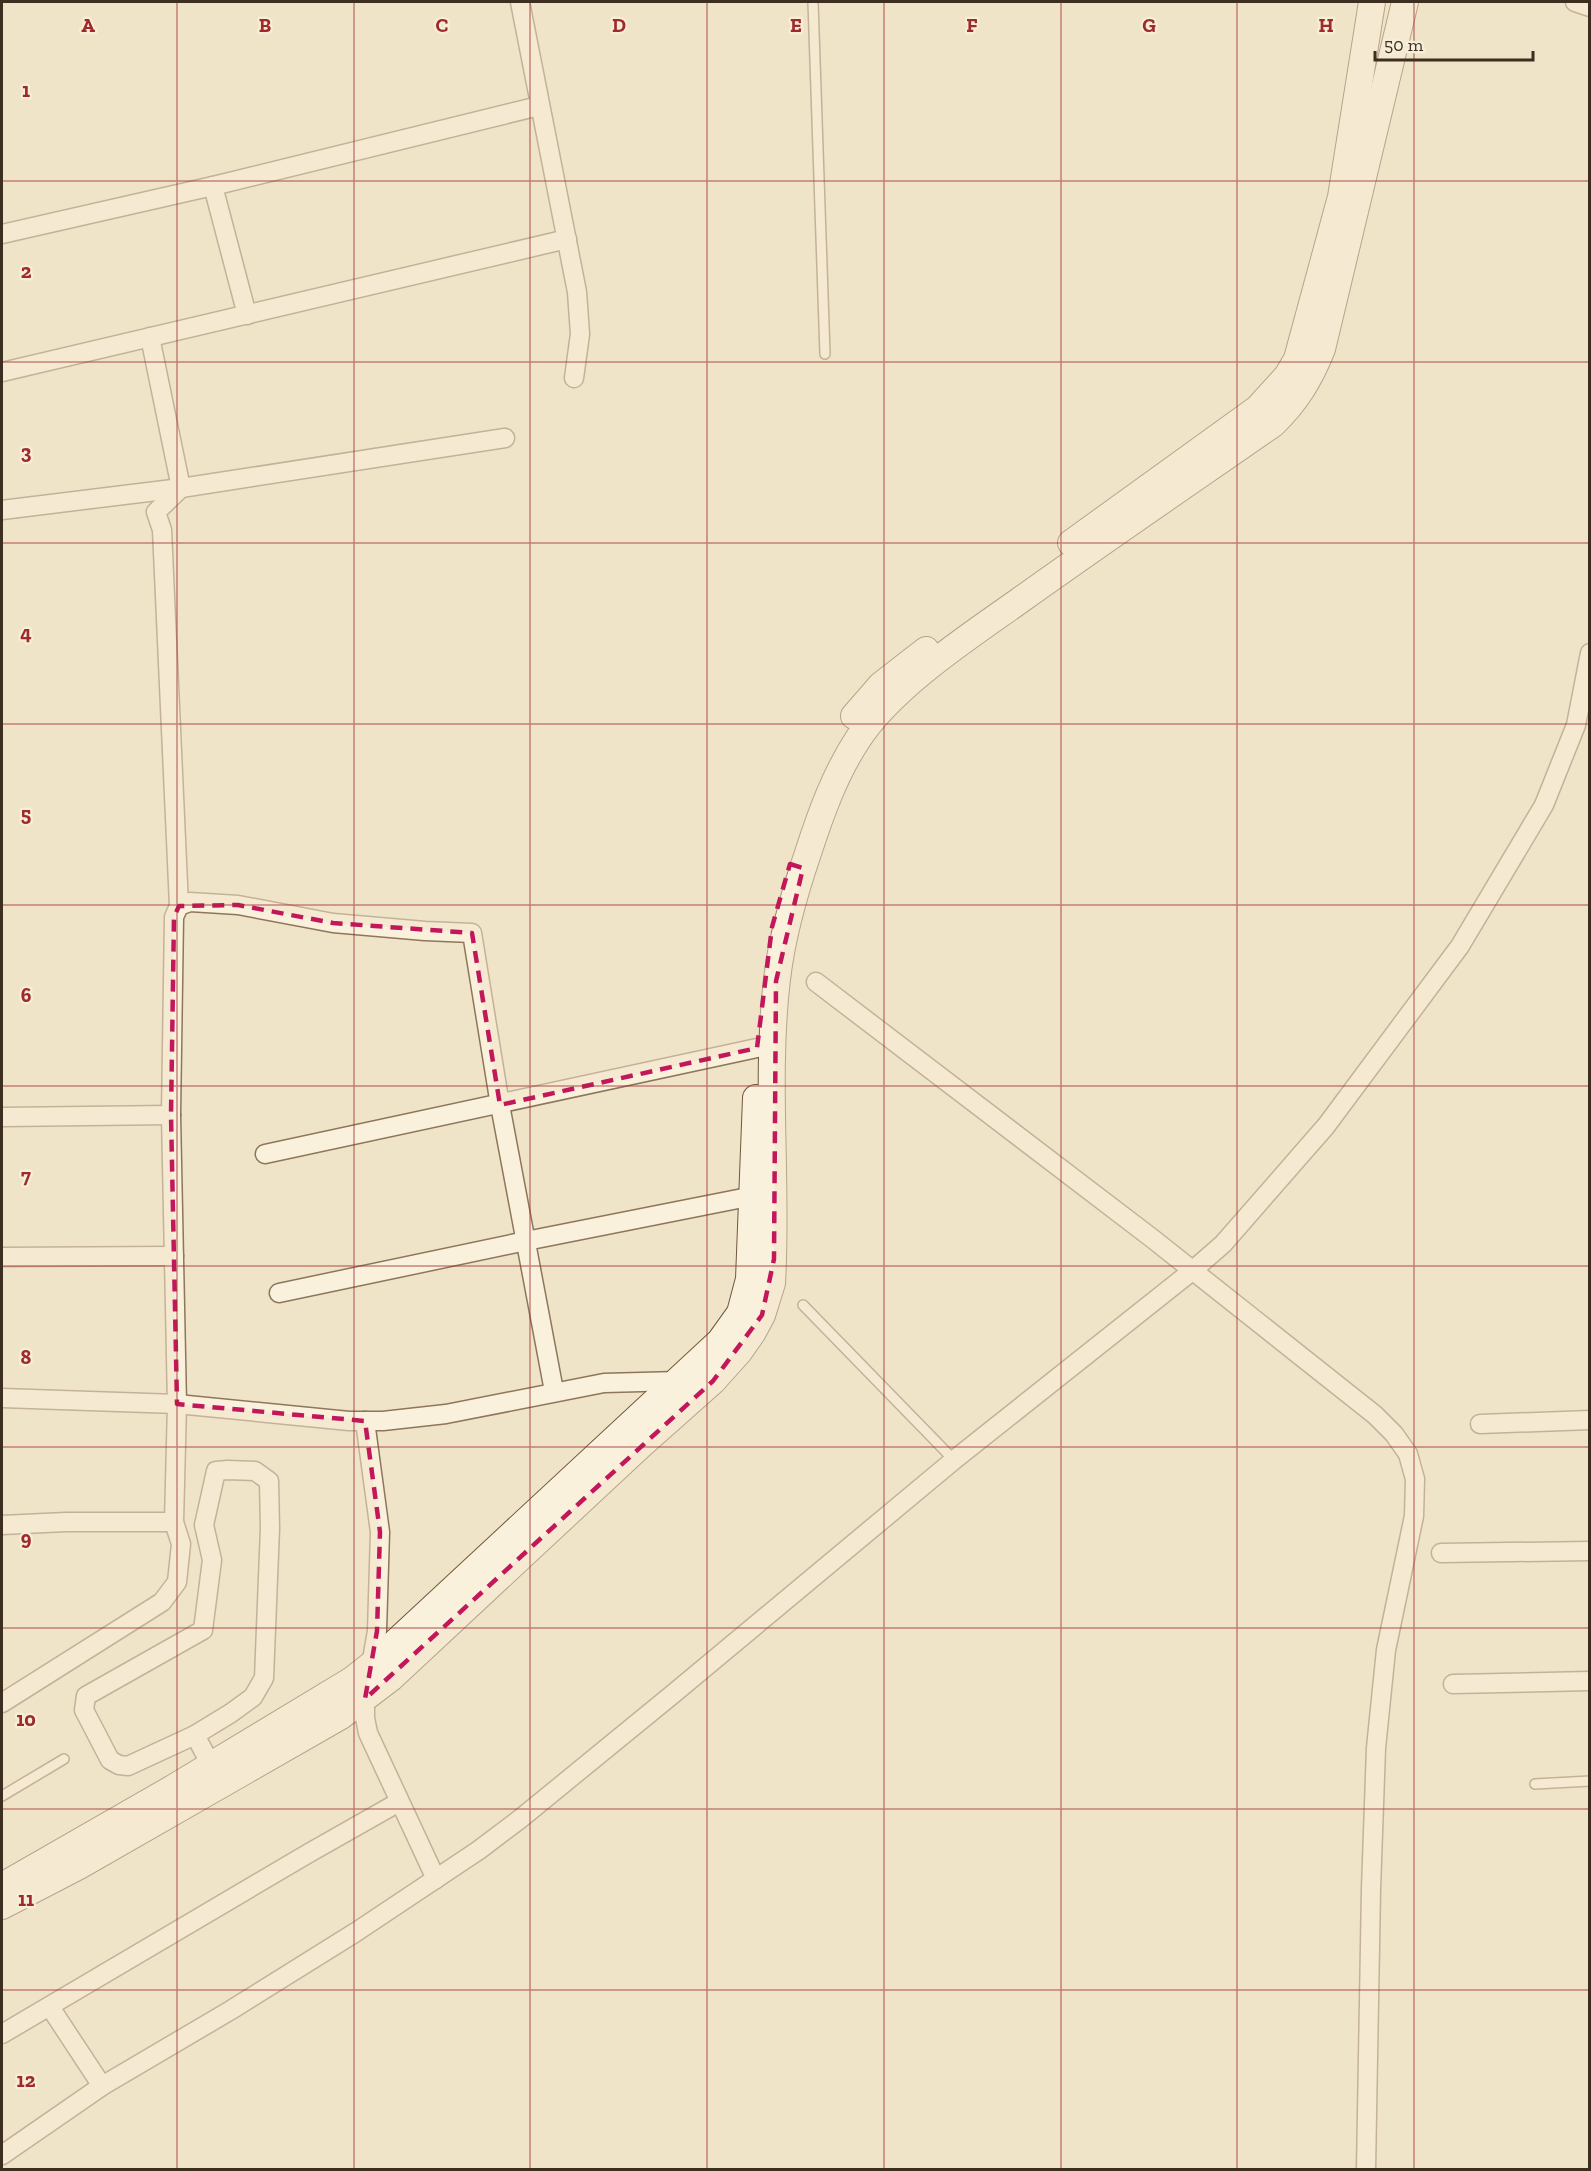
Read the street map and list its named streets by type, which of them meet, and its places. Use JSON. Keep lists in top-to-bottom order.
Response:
{
  "scale_bar": "50 m",
  "grid": {
    "columns": [
      "A",
      "B",
      "C",
      "D",
      "E",
      "F",
      "G",
      "H"
    ],
    "rows": [
      "1",
      "2",
      "3",
      "4",
      "5",
      "6",
      "7",
      "8",
      "9",
      "10",
      "11",
      "12"
    ]
  }
}
